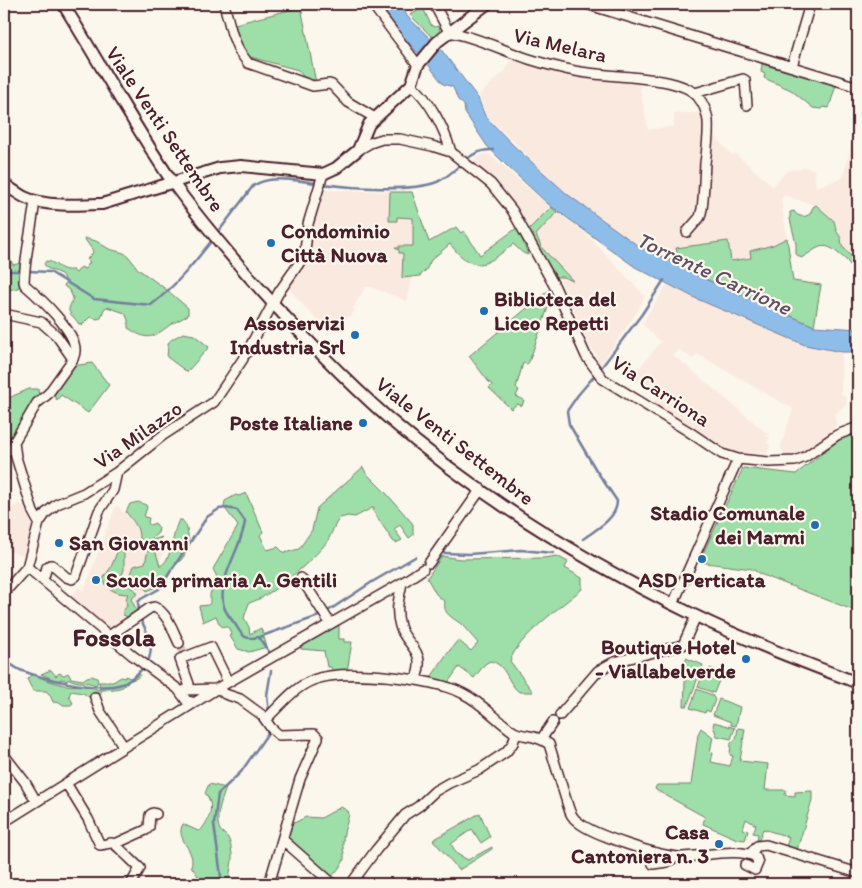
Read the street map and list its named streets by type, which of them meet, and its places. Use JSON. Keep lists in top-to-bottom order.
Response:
{
  "streets": {
    "main road": ["Viale Venti Settembre", "Via Carriona"],
    "street": ["Via Melara", "Via Milazzo"]
  },
  "crossings": [
    ["Viale Venti Settembre", "Via Milazzo"],
    ["Via Carriona", "Via Milazzo"]
  ],
  "districts": ["Fossola"],
  "water": ["Torrente Carrione"],
  "places": [
    "Condominio Città Nuova",
    "Biblioteca del Liceo Repetti",
    "Assoservizi Industria Srl",
    "Poste Italiane",
    "Stadio Comunale dei Marmi",
    "San Giovanni",
    "ASD Perticata",
    "Scuola primaria A. Gentili",
    "Boutique Hotel - Viallabelverde",
    "Casa Cantoniera n. 3"
  ]
}
